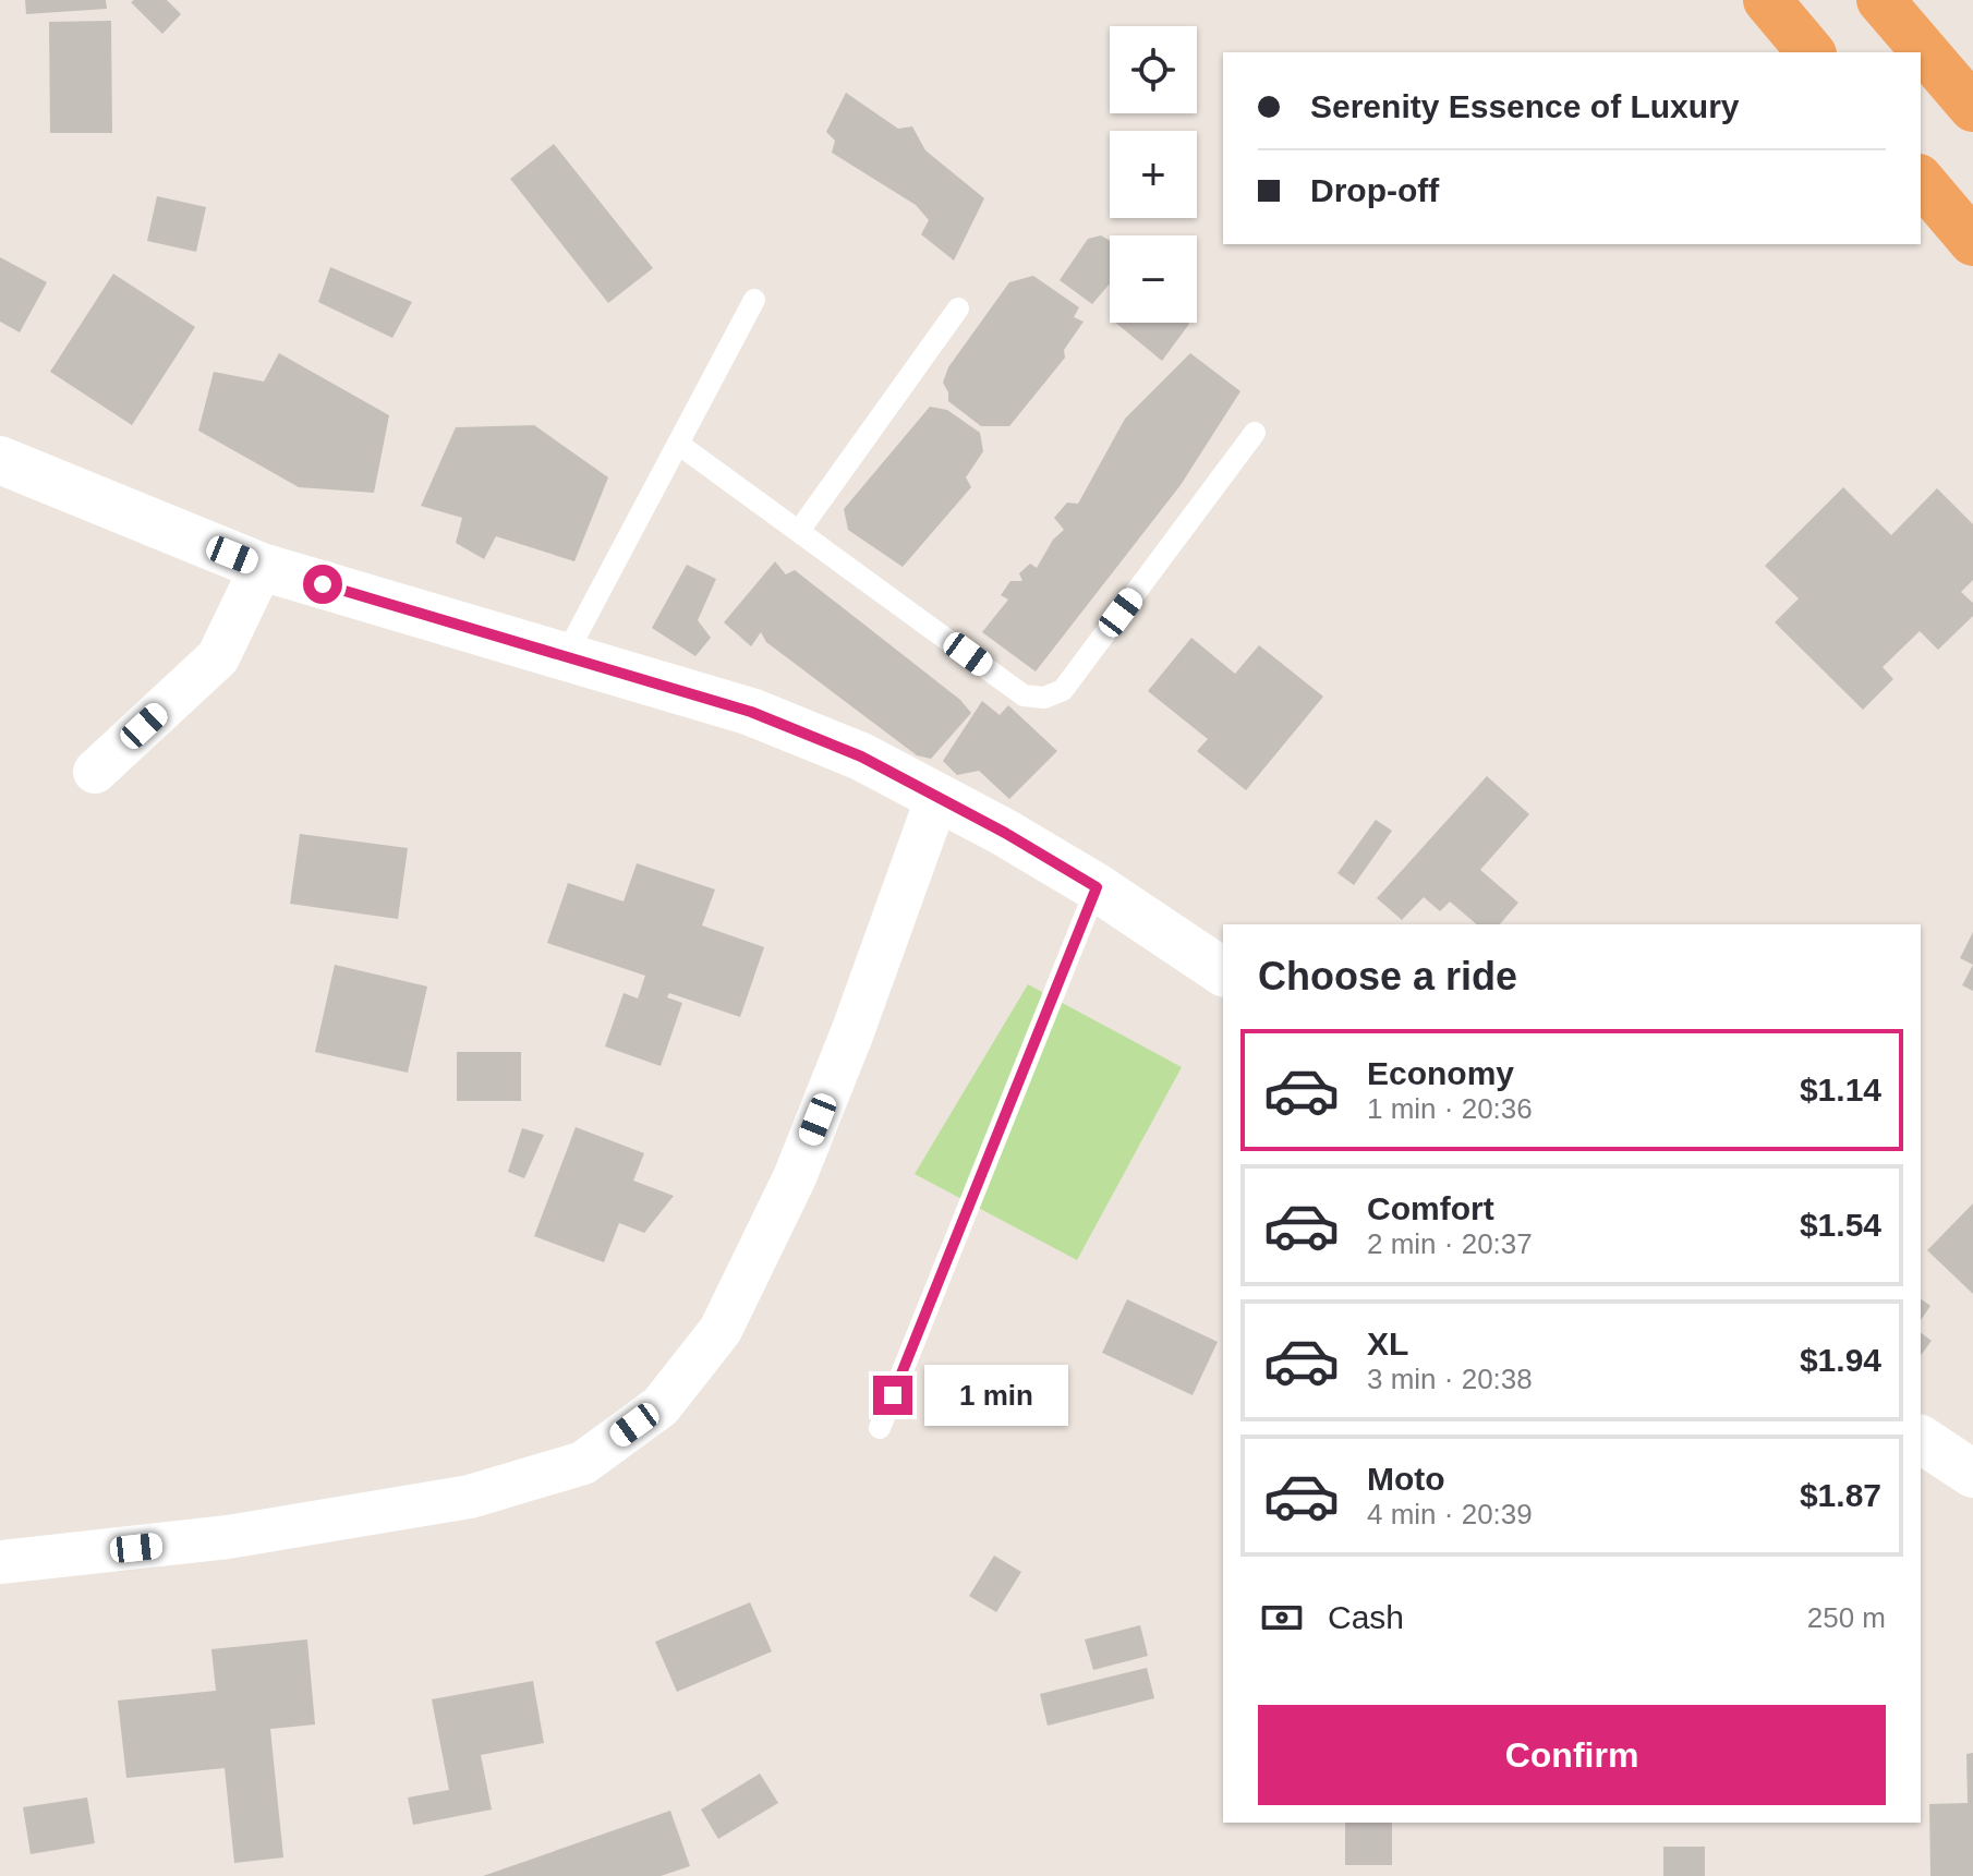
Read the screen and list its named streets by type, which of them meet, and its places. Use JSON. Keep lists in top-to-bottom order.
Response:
{
  "page": {
    "map_buttons": ["+", "−"],
    "banner": ["Serenity Essence of Luxury", "Drop-off"],
    "heading": "Choose a ride",
    "list": [
      {
        "name": "Economy",
        "note": "1 min · 20:36",
        "value": "$1.14"
      },
      {
        "name": "Comfort",
        "note": "2 min · 20:37",
        "value": "$1.54"
      },
      {
        "name": "XL",
        "note": "3 min · 20:38",
        "value": "$1.94"
      },
      {
        "name": "Moto",
        "note": "4 min · 20:39",
        "value": "$1.87"
      }
    ],
    "bubble": "1 min",
    "pay": ["Cash", "250 m"],
    "buttons": "Confirm"
  }
}
